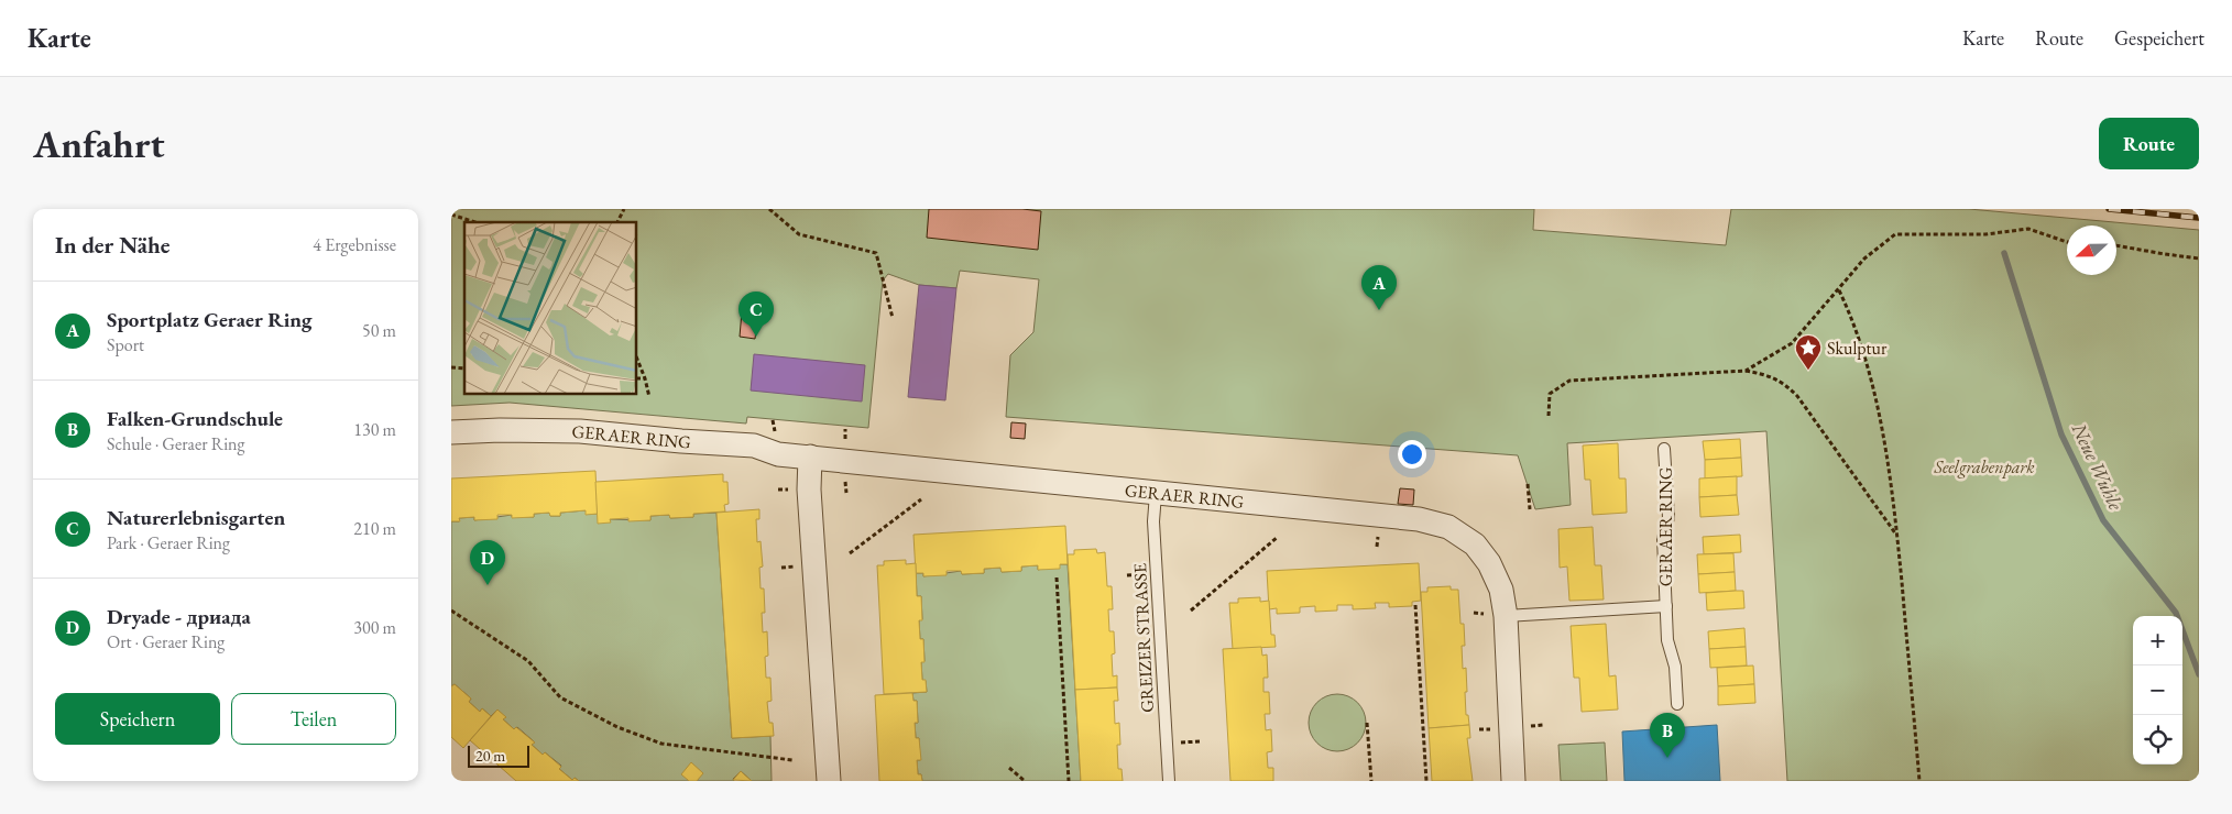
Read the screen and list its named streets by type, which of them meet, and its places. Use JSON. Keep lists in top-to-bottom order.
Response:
{
  "streets": {
    "street": ["GERAER RING"],
    "lane": ["GREIZER STRASSE"]
  },
  "crossings": [
    ["GERAER RING", "GREIZER STRASSE"]
  ],
  "water": ["Neue Wuhle"],
  "parks": ["Seelgrabenpark"],
  "places": {
    "place": ["Skulptur"]
  },
  "scale_bar": "20 m",
  "north": "left",
  "page": {
    "header": "Karte",
    "nav": ["Karte", "Route", "Gespeichert"],
    "buttons": [
      "Route",
      ["Speichern", "Teilen"]
    ],
    "title": "Anfahrt",
    "heading": ["In der Nähe", "4 Ergebnisse"],
    "pins": [
      "A",
      "C",
      "D",
      "B"
    ],
    "list": [
      {
        "mark": "A",
        "name": "Sportplatz Geraer Ring",
        "note": "Sport",
        "value": "50 m"
      },
      {
        "mark": "B",
        "name": "Falken-Grundschule",
        "note": "Schule · Geraer Ring",
        "value": "130 m"
      },
      {
        "mark": "C",
        "name": "Naturerlebnisgarten",
        "note": "Park · Geraer Ring",
        "value": "210 m"
      },
      {
        "mark": "D",
        "name": "Dryade - дриада",
        "note": "Ort · Geraer Ring",
        "value": "300 m"
      }
    ],
    "map_buttons": ["+", "−"],
    "scale": "20 m"
  }
}
